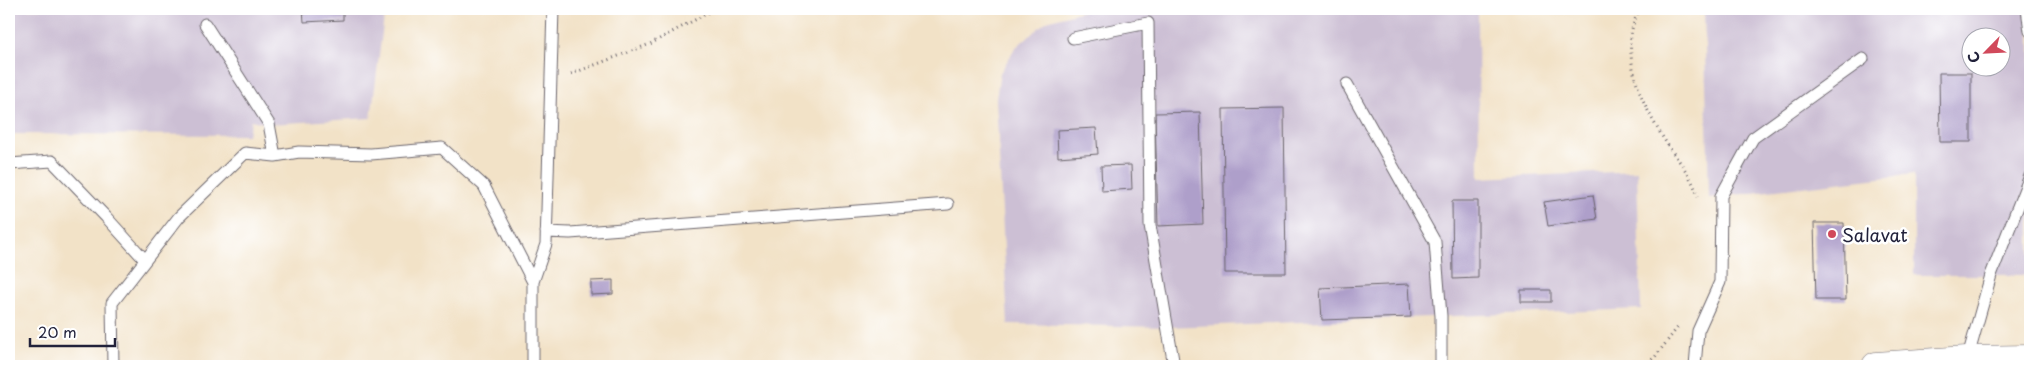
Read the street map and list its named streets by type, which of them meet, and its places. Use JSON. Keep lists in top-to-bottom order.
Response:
{
  "places": ["Salavat"],
  "scale_bar": "20 m",
  "north": "bottom left"
}
